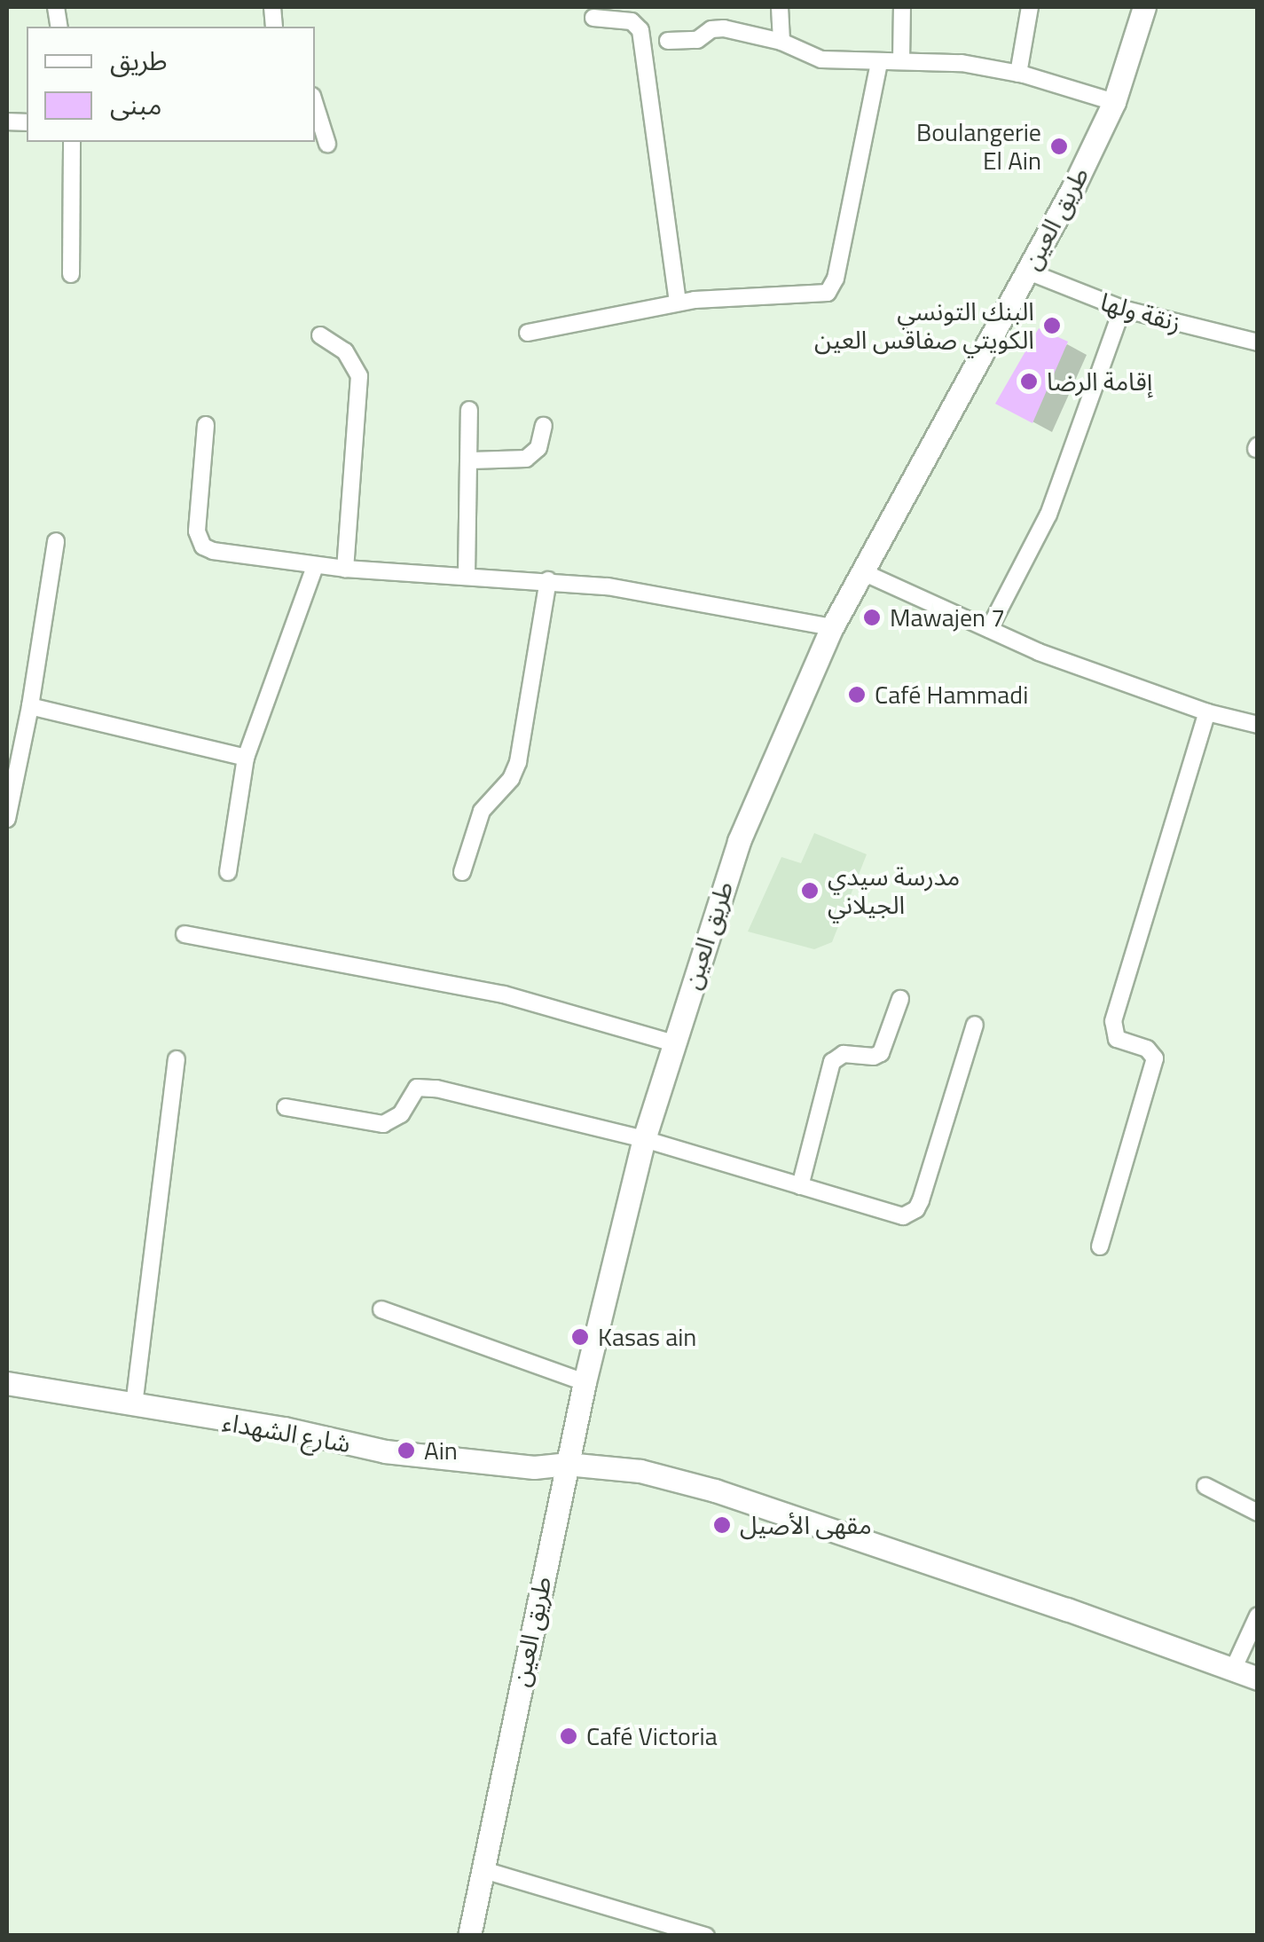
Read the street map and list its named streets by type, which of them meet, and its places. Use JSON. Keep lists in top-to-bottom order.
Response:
{
  "streets": {
    "main road": ["طريق العين", "شارع الشهداء"],
    "street": ["زنقة ولها"]
  },
  "crossings": [
    ["طريق العين", "زنقة ولها"],
    ["طريق العين", "شارع الشهداء"]
  ],
  "places": [
    "Boulangerie El Ain",
    "البنك التونسي الكويتي صفاقس العين",
    "إقامة الرضا",
    "Mawajen 7",
    "Café Hammadi",
    "مدرسة سيدي الجيلاني",
    "Kasas ain",
    "Ain",
    "مقهى الأصيل",
    "Café Victoria"
  ],
  "legend": ["طريق", "مبنى"]
}
